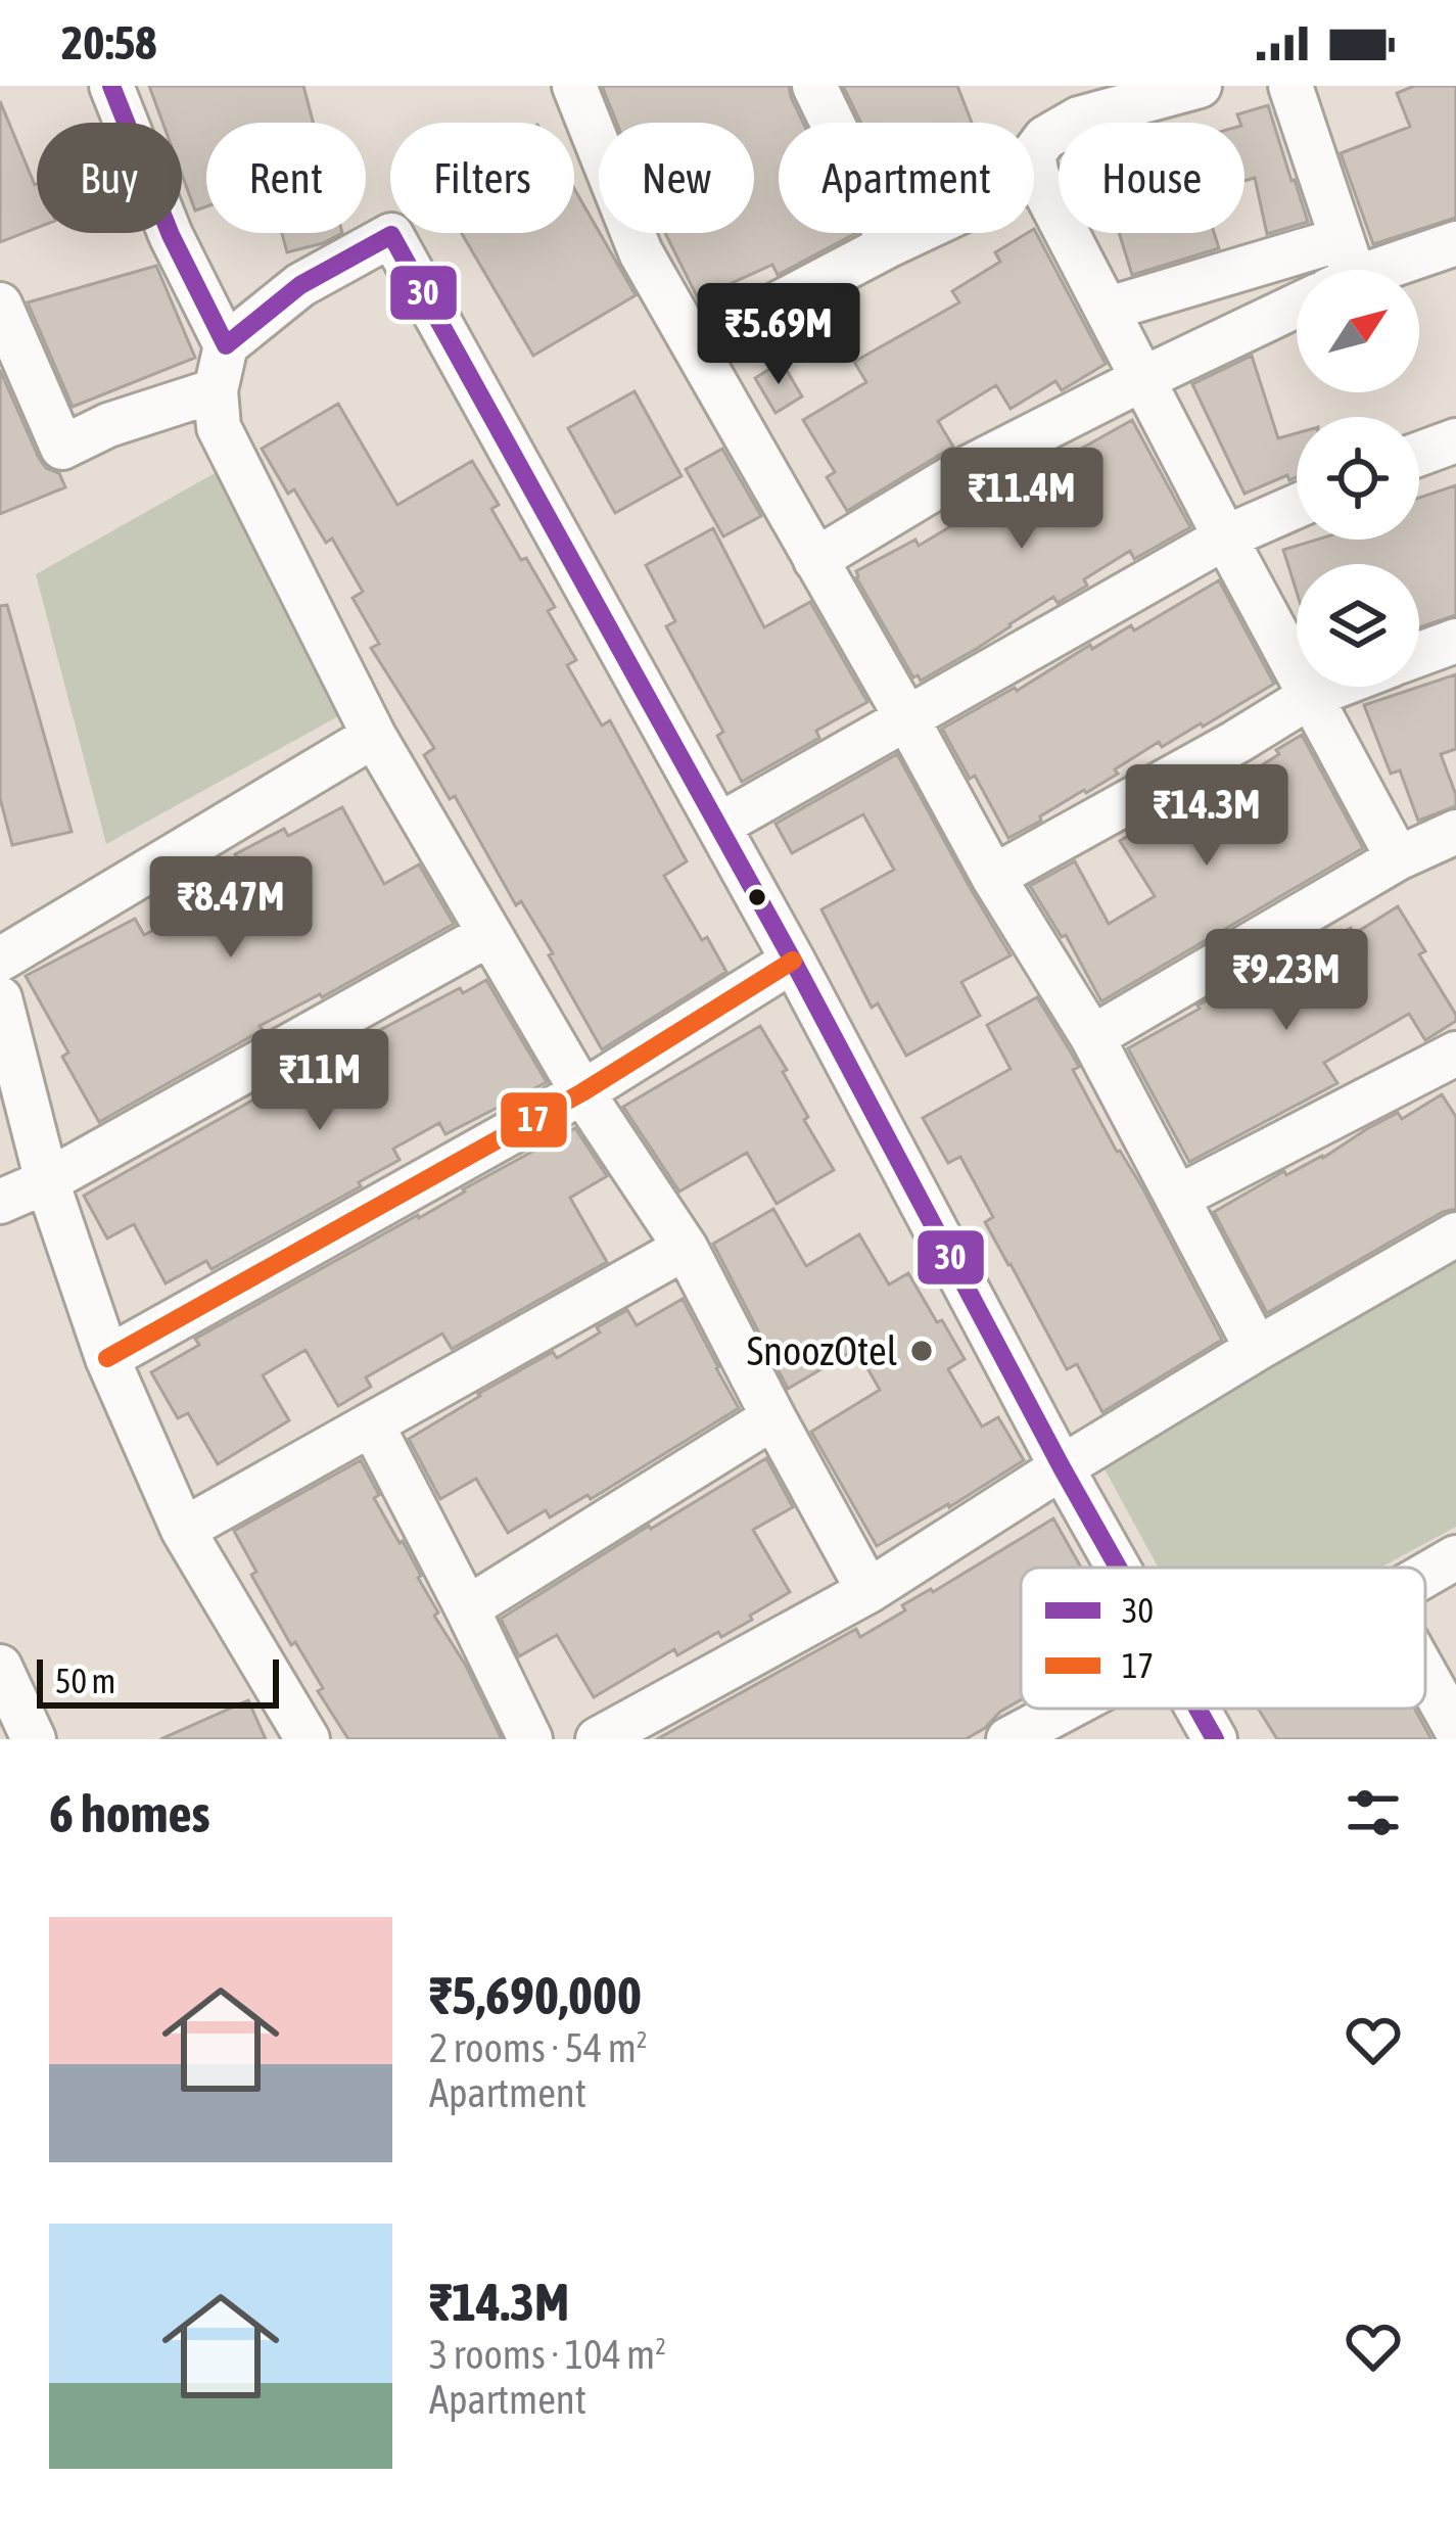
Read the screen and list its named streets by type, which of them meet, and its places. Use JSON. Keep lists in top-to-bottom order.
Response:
{
  "places": ["SnoozOtel"],
  "lines": ["transit line 30", "transit line 17"],
  "legend": ["30", "17"],
  "scale_bar": "50 m",
  "north": "top right",
  "page": {
    "status": "20:58",
    "chip": [
      "Buy",
      "Rent",
      "Filters",
      "New",
      "Apartment",
      "House"
    ],
    "price": [
      "₹5.69M",
      "₹11.4M",
      "₹14.3M",
      "₹8.47M",
      "₹9.23M",
      "₹11M"
    ],
    "scale": "50 m",
    "heading": "6 homes",
    "list": [
      {
        "name": "₹5,690,000",
        "note": "2 rooms · 54 m² · Apartment"
      },
      {
        "name": "₹14.3M",
        "note": "3 rooms · 104 m² · Apartment"
      }
    ]
  }
}
